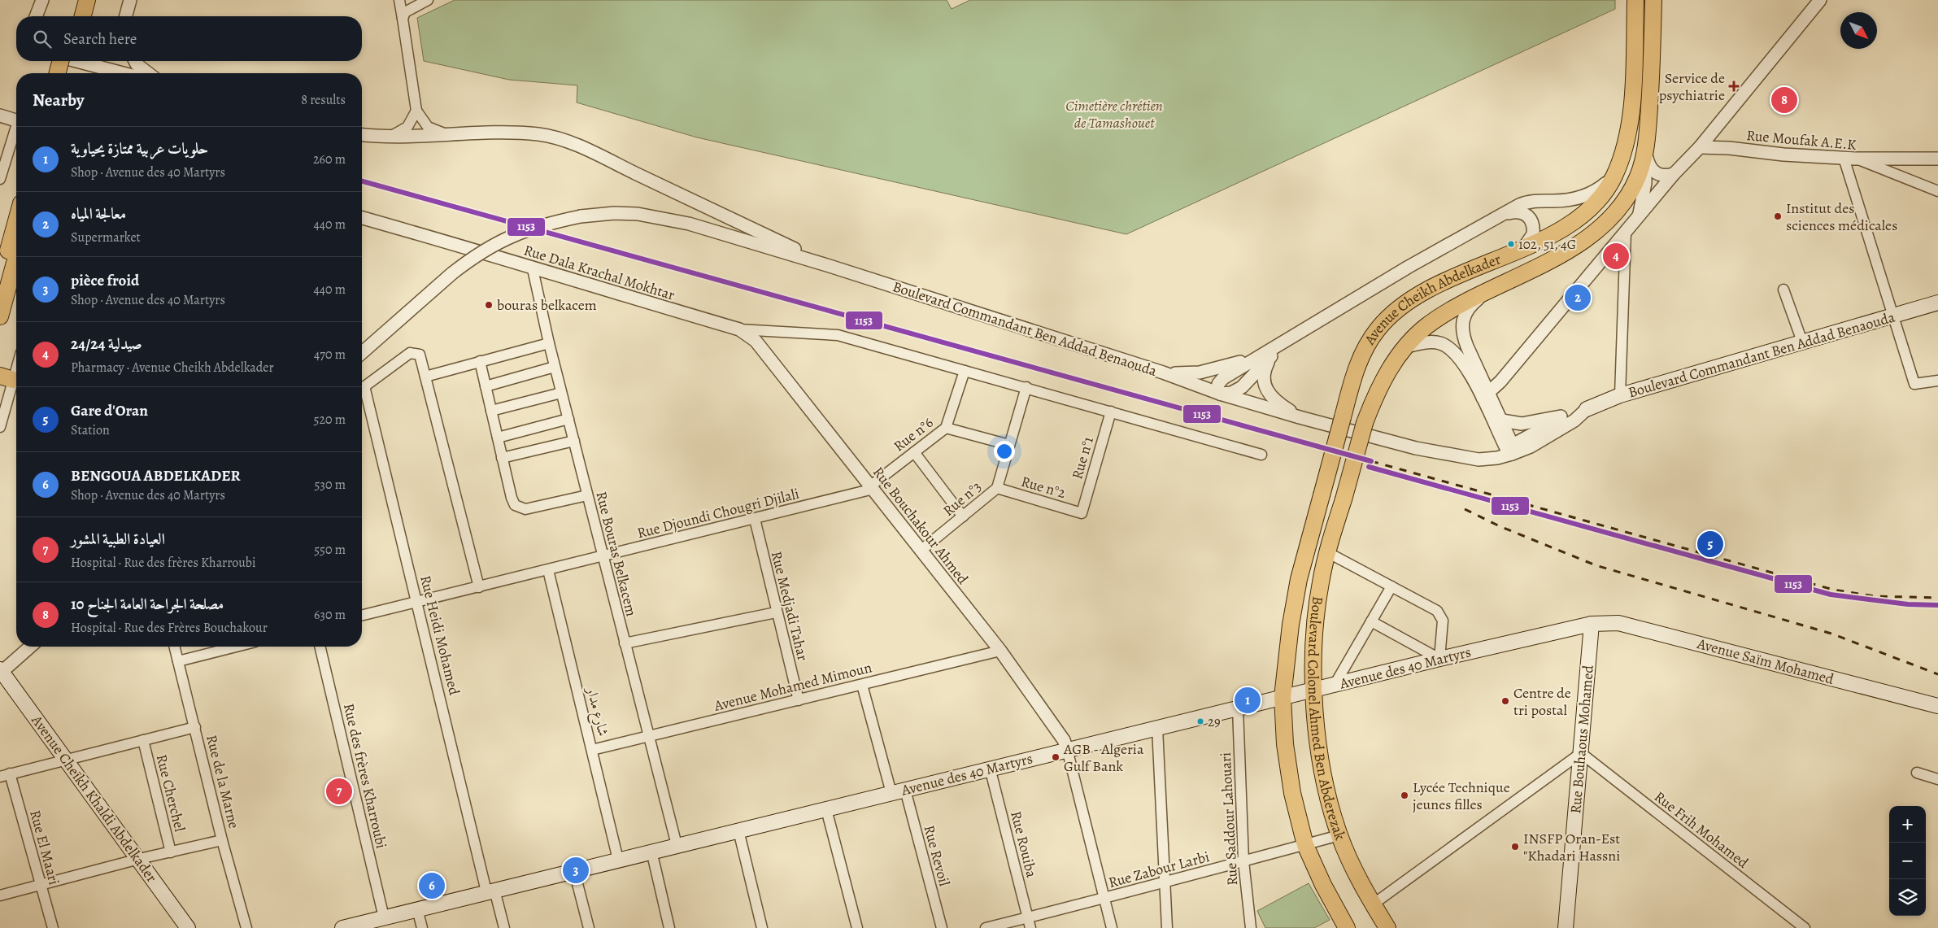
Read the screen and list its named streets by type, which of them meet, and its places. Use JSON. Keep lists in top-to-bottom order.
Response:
{
  "streets": {
    "main road": [
      "Avenue Cheikh Abdelkader",
      "Boulevard Commandant Ben Addad Benaouda",
      "Avenue Saïm Mohamed",
      "Avenue des 40 Martyrs",
      "Boulevard Colonel Ahmed Ben Abderezak",
      "Rue Bouhaous Mohamed",
      "Avenue Cheïkh Khaldi Abdelkader"
    ],
    "street": [
      "Rue Moufak A.E.K",
      "Rue Dala Krachal Mokhtar",
      "Rue n°6",
      "Rue n°1",
      "Rue n°2",
      "Rue n°3",
      "Rue Djoundi Chougri Djilali",
      "Rue Bouchakour Ahmed",
      "Rue Bouras Belkacem",
      "Rue Medjadi Tahar",
      "Rue Heidi Mohamed",
      "Avenue Mohamed Mimoun",
      "شارع مدار",
      "Rue des frères Kharroubi",
      "Rue de la Marne",
      "Rue Cherchel",
      "Rue Saddour Lahouari",
      "Rue Frih Mohamed",
      "Rue Rouiba",
      "Rue El Maari",
      "Rue Revoil",
      "Rue Zabour Larbi"
    ]
  },
  "crossings": [
    ["Rue Dala Krachal Mokhtar", "Rue Bouchakour Ahmed"],
    ["Rue Dala Krachal Mokhtar", "Rue Bouras Belkacem"],
    ["Avenue Cheikh Abdelkader", "Avenue des 40 Martyrs"],
    ["Avenue Cheikh Abdelkader", "Boulevard Colonel Ahmed Ben Abderezak"],
    ["Avenue Cheikh Abdelkader", "Rue Zabour Larbi"],
    ["Rue n°6", "Rue Djoundi Chougri Djilali"],
    ["Rue n°6", "Rue Bouchakour Ahmed"],
    ["Rue n°1", "Rue n°2"],
    ["Rue n°2", "Rue n°3"],
    ["Rue n°3", "Rue Bouchakour Ahmed"],
    ["Rue Djoundi Chougri Djilali", "Rue Bouchakour Ahmed"],
    ["Rue Djoundi Chougri Djilali", "Rue Bouras Belkacem"],
    ["Rue Djoundi Chougri Djilali", "Rue Medjadi Tahar"],
    ["Rue Djoundi Chougri Djilali", "Rue Heidi Mohamed"],
    ["Rue Djoundi Chougri Djilali", "شارع مدار"],
    ["Rue Bouchakour Ahmed", "Avenue des 40 Martyrs"],
    ["Rue Bouchakour Ahmed", "Avenue Mohamed Mimoun"],
    ["Rue Bouras Belkacem", "Avenue des 40 Martyrs"],
    ["Rue Bouras Belkacem", "Avenue Mohamed Mimoun"],
    ["Rue Medjadi Tahar", "Avenue Mohamed Mimoun"],
    ["Rue Heidi Mohamed", "Avenue des 40 Martyrs"],
    ["Avenue Saïm Mohamed", "Avenue des 40 Martyrs"],
    ["Avenue Saïm Mohamed", "Rue Bouhaous Mohamed"],
    ["Avenue des 40 Martyrs", "شارع مدار"],
    ["Avenue des 40 Martyrs", "Boulevard Colonel Ahmed Ben Abderezak"],
    ["Avenue des 40 Martyrs", "Rue Bouhaous Mohamed"],
    ["Avenue des 40 Martyrs", "Rue des frères Kharroubi"],
    ["Avenue des 40 Martyrs", "Rue Saddour Lahouari"],
    ["Avenue des 40 Martyrs", "Rue Rouiba"],
    ["Avenue des 40 Martyrs", "Rue Revoil"],
    ["Avenue Mohamed Mimoun", "شارع مدار"],
    ["Boulevard Colonel Ahmed Ben Abderezak", "Rue Zabour Larbi"],
    ["Rue Bouhaous Mohamed", "Rue Frih Mohamed"],
    ["Rue Saddour Lahouari", "Rue Zabour Larbi"],
    ["Rue Rouiba", "Rue Zabour Larbi"]
  ],
  "parks": ["Cimetière chrétien de Tamashouet"],
  "places": {
    "health": ["Service de psychiatrie"],
    "other": [
      "Institut des sciences médicales",
      "102, 51, 4G",
      "bouras belkacem",
      "Centre de tri postal",
      "29",
      "AGB - Algeria Gulf Bank",
      "Lycée Technique jeunes filles",
      "INSFP Oran-Est \"Khadari Hassni"
    ]
  },
  "lines": ["transit line 1153"],
  "north": "bottom right",
  "page": {
    "search": "Search here",
    "heading": ["Nearby", "8 results"],
    "pins": [
      "8",
      "4",
      "2",
      "5",
      "1",
      "7",
      "3",
      "6"
    ],
    "list": [
      {
        "mark": "1",
        "name": "حلويات عربية ممتازة يحياوية",
        "note": "Shop · Avenue des 40 Martyrs",
        "value": "260 m"
      },
      {
        "mark": "2",
        "name": "معالجة المياه",
        "note": "Supermarket",
        "value": "440 m"
      },
      {
        "mark": "3",
        "name": "pièce froid",
        "note": "Shop · Avenue des 40 Martyrs",
        "value": "440 m"
      },
      {
        "mark": "4",
        "name": "صيدلية 24/24",
        "note": "Pharmacy · Avenue Cheikh Abdelkader",
        "value": "470 m"
      },
      {
        "mark": "5",
        "name": "Gare d'Oran",
        "note": "Station",
        "value": "520 m"
      },
      {
        "mark": "6",
        "name": "BENGOUA ABDELKADER",
        "note": "Shop · Avenue des 40 Martyrs",
        "value": "530 m"
      },
      {
        "mark": "7",
        "name": "العيادة الطبية المشور",
        "note": "Hospital · Rue des frères Kharroubi",
        "value": "550 m"
      },
      {
        "mark": "8",
        "name": "مصلحة الجراحة العامة الجناح 10",
        "note": "Hospital · Rue des Frères Bouchakour",
        "value": "630 m"
      }
    ],
    "map_buttons": ["+", "−"]
  }
}
